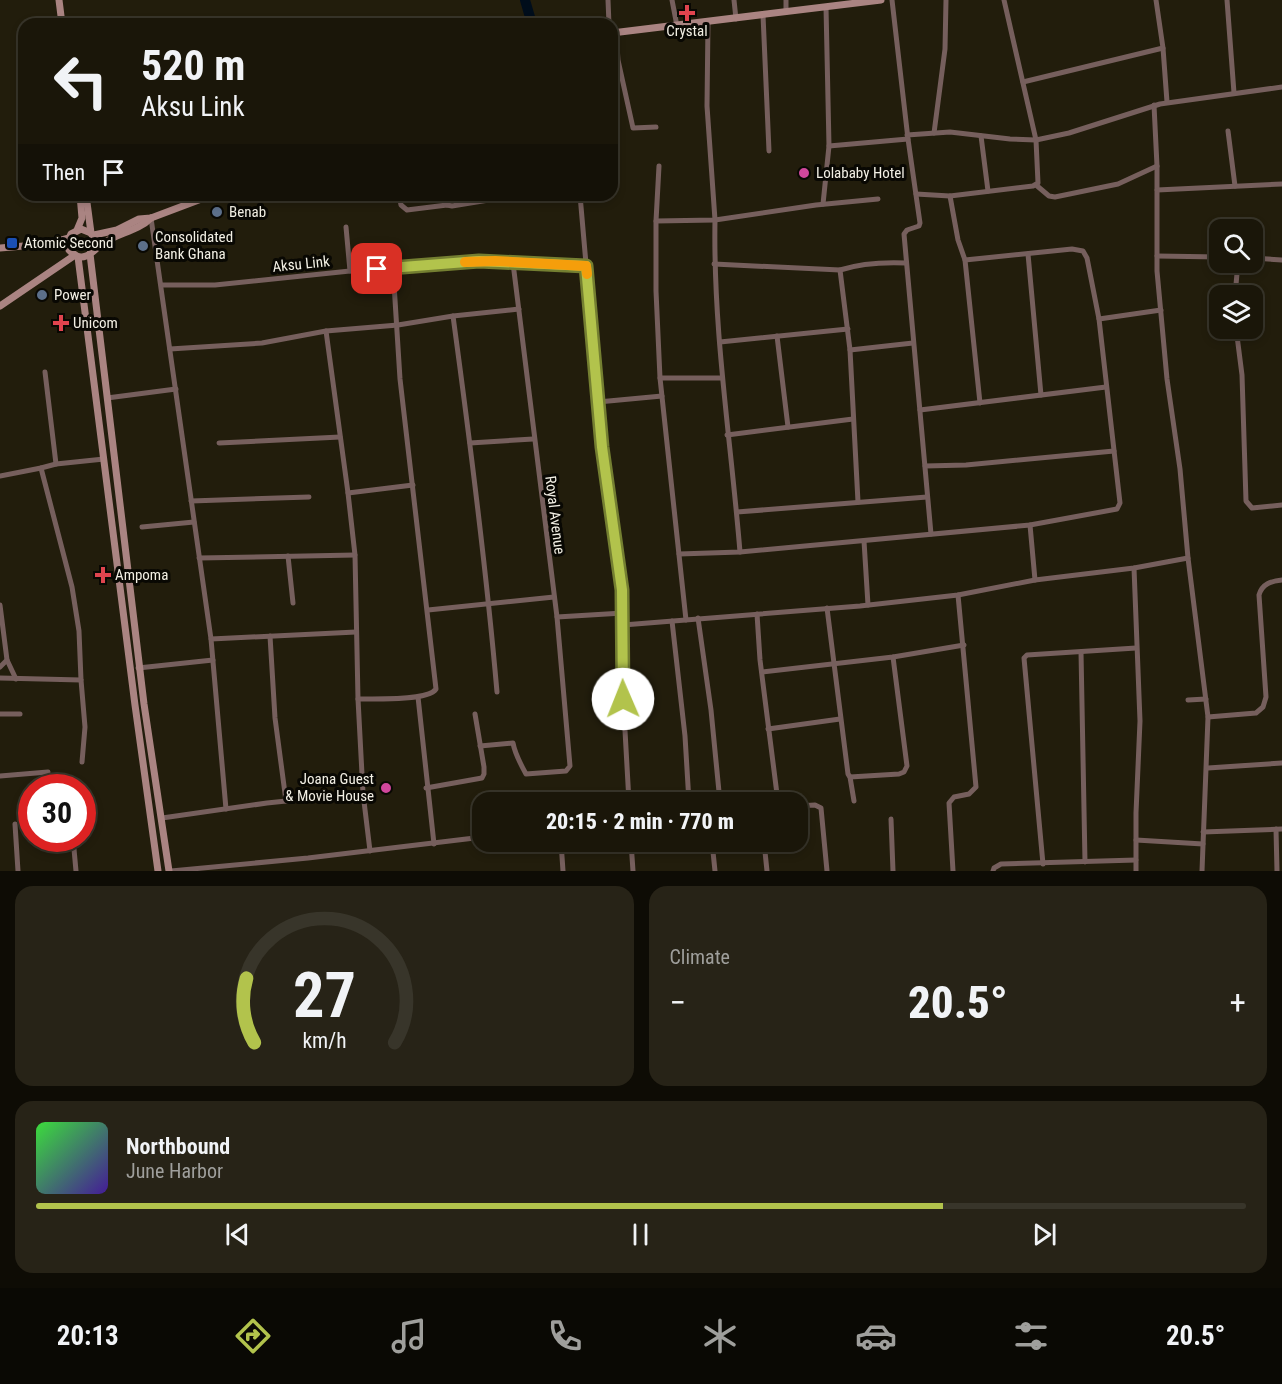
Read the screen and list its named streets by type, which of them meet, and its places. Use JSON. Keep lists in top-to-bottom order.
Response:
{
  "streets": {
    "street": ["Aksu Link", "Royal Avenue"]
  },
  "crossings": [
    ["Aksu Link", "Royal Avenue"]
  ],
  "places": {
    "health": ["Crystal", "Unicom", "Ampoma"],
    "other": [
      "Lolababy Hotel",
      "Benab",
      "Consolidated Bank Ghana",
      "Power",
      "Joana Guest & Movie House"
    ],
    "transit": ["Atomic Second"]
  },
  "page": {
    "turn": ["520 m", "Aksu Link"],
    "then": "Then",
    "limit": "30",
    "trip": "20:15 · 2 min · 770 m",
    "tile": "Climate",
    "heat": ["−", "20.5°", "+"],
    "song": ["Northbound", "June Harbor"],
    "tabs": ["20:13", "20.5°"],
    "gauge": ["27", "km/h"]
  }
}
